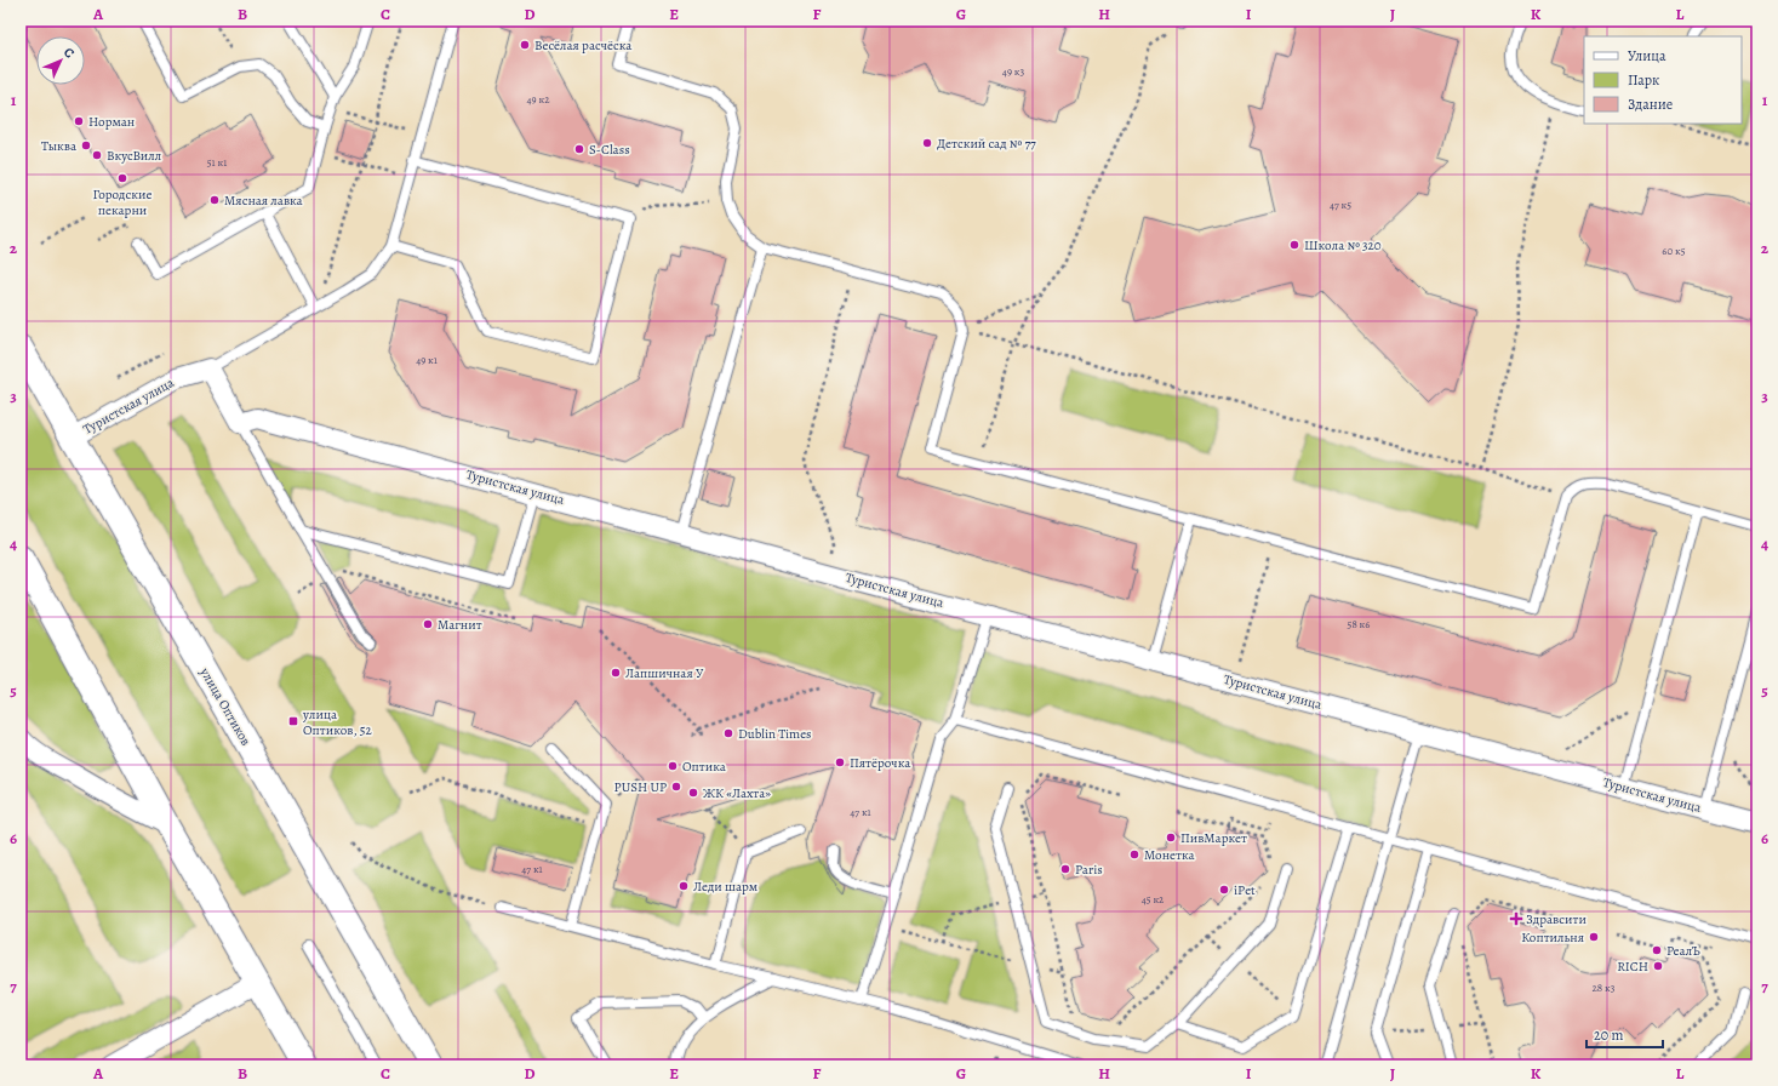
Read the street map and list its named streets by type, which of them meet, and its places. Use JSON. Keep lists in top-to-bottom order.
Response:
{
  "streets": {
    "street": ["Туристская улица", "улица Оптиков"]
  },
  "crossings": [
    ["Туристская улица", "улица Оптиков"]
  ],
  "places": {
    "other": [
      "Весёлая расчёска",
      "Норман",
      "Детский сад № 77",
      "Тыква",
      "S-Class",
      "ВкусВилл",
      "Городские пекарни",
      "Мясная лавка",
      "Школа № 320",
      "Магнит",
      "Лапшичная У",
      "Dublin Times",
      "Пятёрочка",
      "Оптика",
      "PUSH UP",
      "ЖК «Лахта»",
      "ПивМаркет",
      "Монетка",
      "Paris",
      "Леди шарм",
      "iРet",
      "Коптильня",
      "РеалЪ",
      "RICH"
    ],
    "transit": ["улица Оптиков, 52"],
    "health": ["Здравсити"]
  },
  "house_numbers": [
    "49 к3",
    "49 к2",
    "51 к1",
    "47 к5",
    "60 к5",
    "49 к1",
    "58 к6",
    "47 к1",
    "47 к1",
    "45 к2",
    "28 к3"
  ],
  "legend": ["Улица", "Парк", "Здание"],
  "scale_bar": "20 m",
  "north": "top right",
  "grid": {
    "columns": [
      "A",
      "B",
      "C",
      "D",
      "E",
      "F",
      "G",
      "H",
      "I",
      "J",
      "K",
      "L"
    ],
    "rows": [
      "1",
      "2",
      "3",
      "4",
      "5",
      "6",
      "7"
    ]
  }
}
